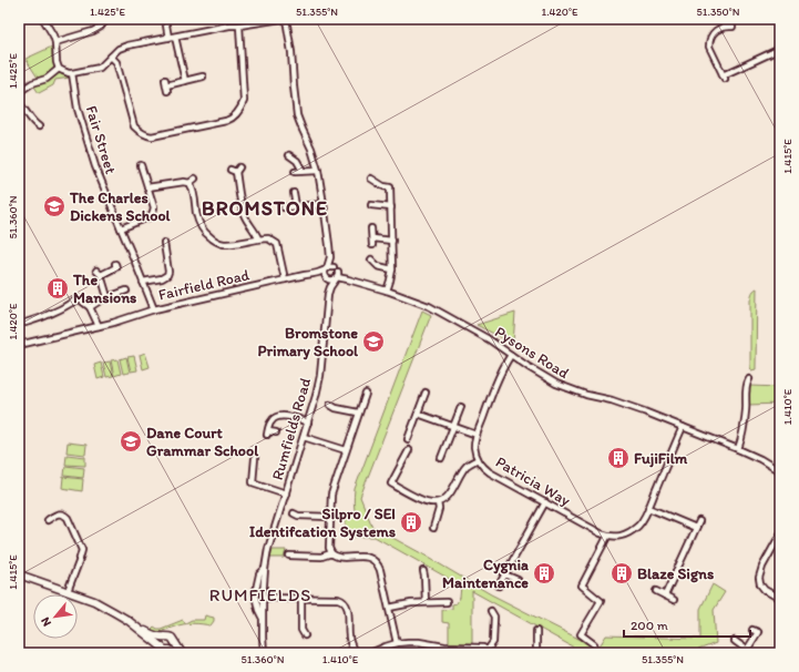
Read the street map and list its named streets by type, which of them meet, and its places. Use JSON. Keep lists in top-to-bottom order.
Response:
{
  "streets": {
    "street": [
      "Fair Street",
      "Fairfield Road",
      "Pysons Road",
      "Rumfields Road",
      "Patricia Way"
    ]
  },
  "crossings": [
    ["Fair Street", "Fairfield Road"],
    ["Fairfield Road", "Pysons Road"],
    ["Fairfield Road", "Rumfields Road"],
    ["Pysons Road", "Rumfields Road"],
    ["Pysons Road", "Patricia Way"]
  ],
  "districts": ["BROMSTONE", "RUMFIELDS"],
  "places": {
    "school or university": ["The Charles Dickens School", "Bromstone Primary School", "Dane Court Grammar School"],
    "building": [
      "The Mansions",
      "FujiFilm",
      "Silpro / SEI Identifcation Systems",
      "Cygnia Maintenance",
      "Blaze Signs"
    ]
  },
  "scale_bar": "200 m",
  "north": "bottom left",
  "coordinates": [
    "1.425°E",
    "51.355°N",
    "1.420°E",
    "51.350°N",
    "1.415°E",
    "51.360°N",
    "1.410°E"
  ]
}
